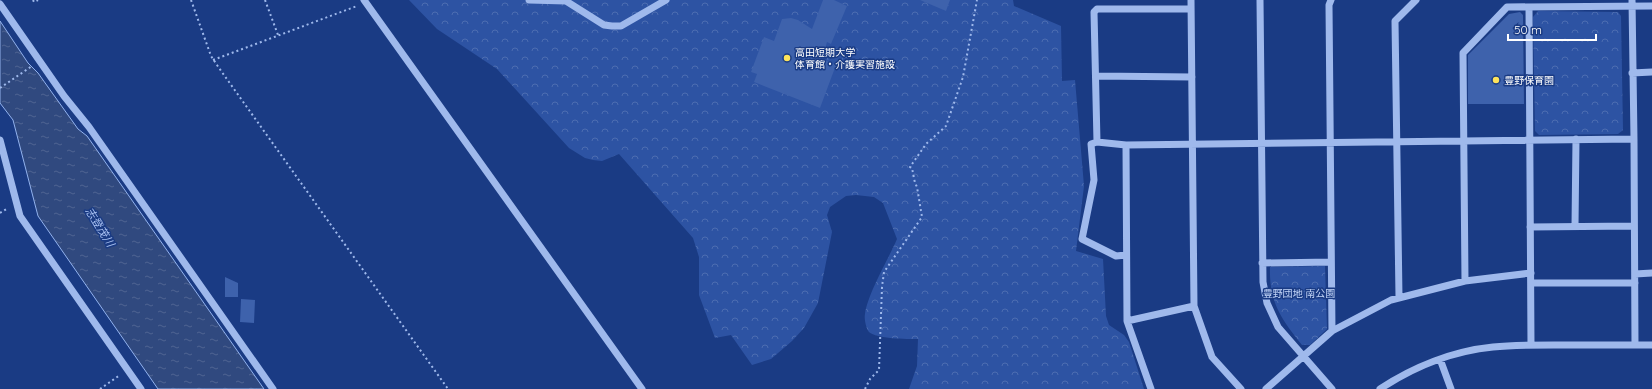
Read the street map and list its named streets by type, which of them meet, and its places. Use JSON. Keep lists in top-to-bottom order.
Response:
{
  "water": ["志登茂川"],
  "parks": ["豊野団地 南公園"],
  "places": ["高田短期大学 体育館・介護実習施設", "豊野保育園"],
  "scale_bar": "50 m"
}
